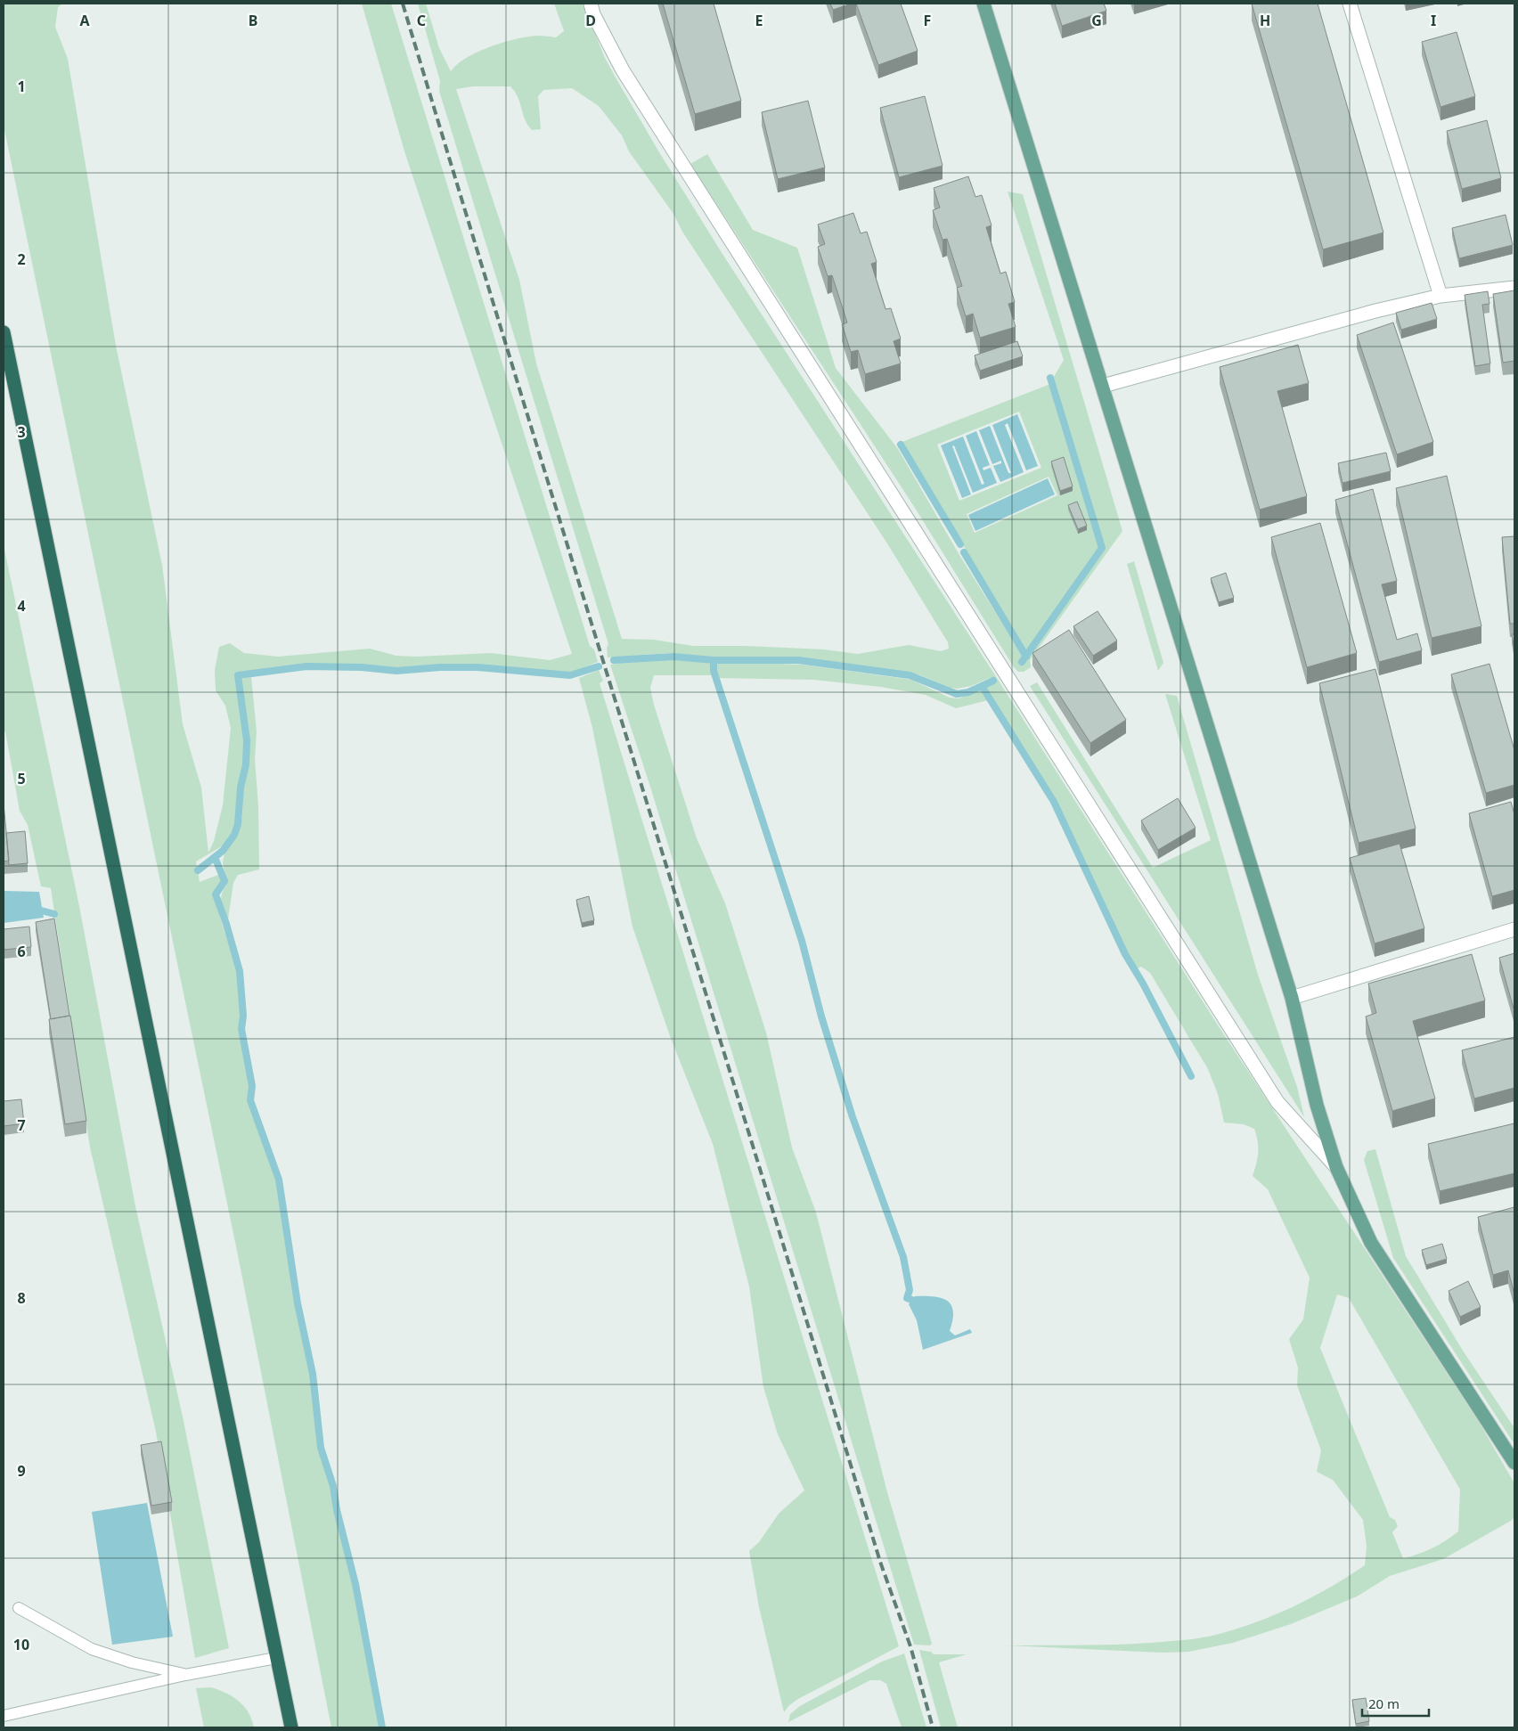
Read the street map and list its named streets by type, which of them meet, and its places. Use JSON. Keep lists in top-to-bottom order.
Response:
{
  "scale_bar": "20 m",
  "grid": {
    "columns": [
      "A",
      "B",
      "C",
      "D",
      "E",
      "F",
      "G",
      "H",
      "I"
    ],
    "rows": [
      "1",
      "2",
      "3",
      "4",
      "5",
      "6",
      "7",
      "8",
      "9",
      "10"
    ]
  }
}
